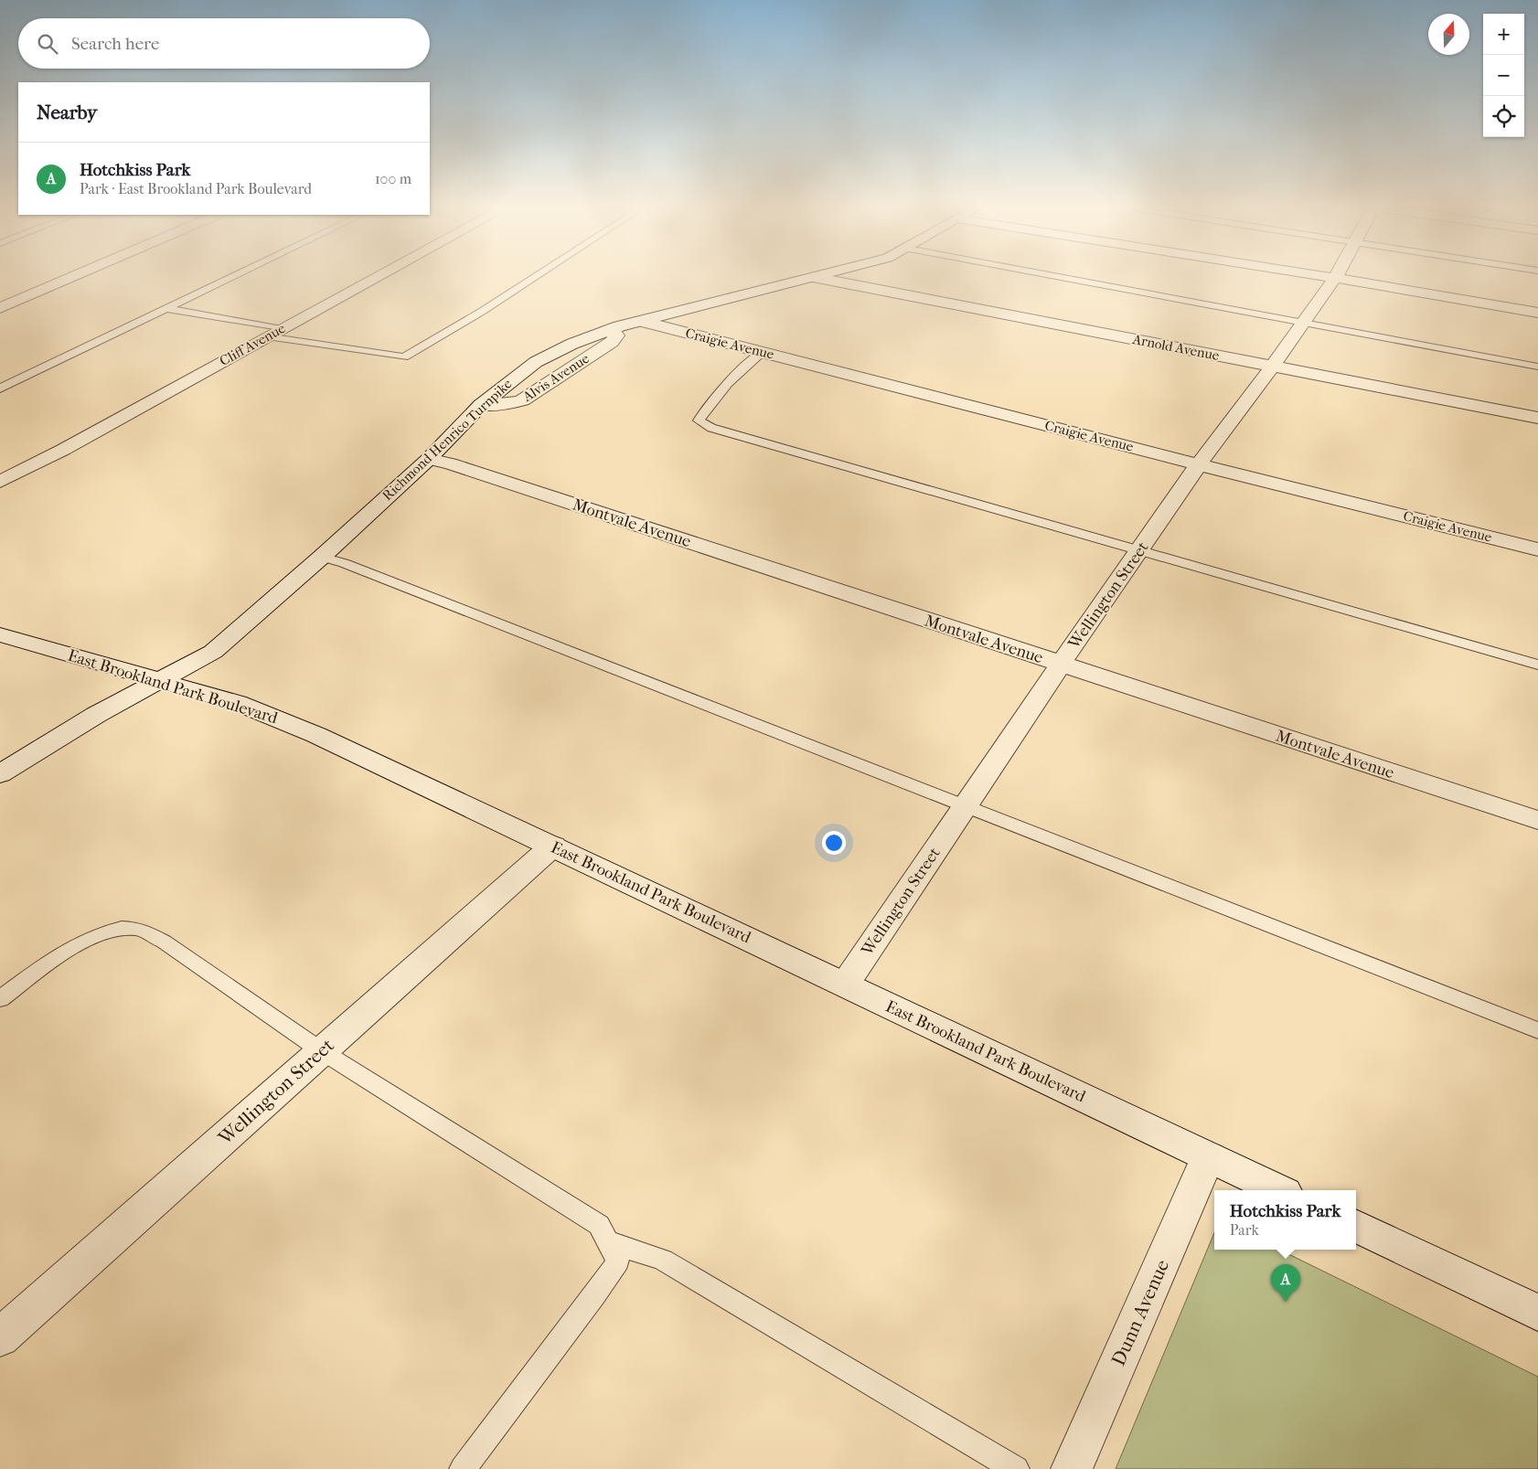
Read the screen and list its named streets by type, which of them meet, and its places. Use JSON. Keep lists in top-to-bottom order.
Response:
{
  "streets": {
    "street": [
      "Craigie Avenue",
      "Cliff Avenue",
      "Arnold Avenue",
      "Alvis Avenue",
      "Richmond Henrico Turnpike",
      "Montvale Avenue",
      "Wellington Street",
      "East Brookland Park Boulevard",
      "Dunn Avenue"
    ]
  },
  "crossings": [
    ["Craigie Avenue", "Richmond Henrico Turnpike"],
    ["Craigie Avenue", "Wellington Street"],
    ["Arnold Avenue", "Richmond Henrico Turnpike"],
    ["Arnold Avenue", "Wellington Street"],
    ["Alvis Avenue", "Richmond Henrico Turnpike"],
    ["Richmond Henrico Turnpike", "Montvale Avenue"],
    ["Richmond Henrico Turnpike", "East Brookland Park Boulevard"],
    ["Montvale Avenue", "Wellington Street"],
    ["Wellington Street", "East Brookland Park Boulevard"],
    ["East Brookland Park Boulevard", "Dunn Avenue"]
  ],
  "north": "top",
  "page": {
    "map_buttons": ["+", "−"],
    "search": "Search here",
    "heading": "Nearby",
    "list": [
      {
        "mark": "A",
        "name": "Hotchkiss Park",
        "note": "Park · East Brookland Park Boulevard",
        "value": "100 m"
      }
    ],
    "popup": ["Hotchkiss Park", "Park"],
    "pins": "A"
  }
}
